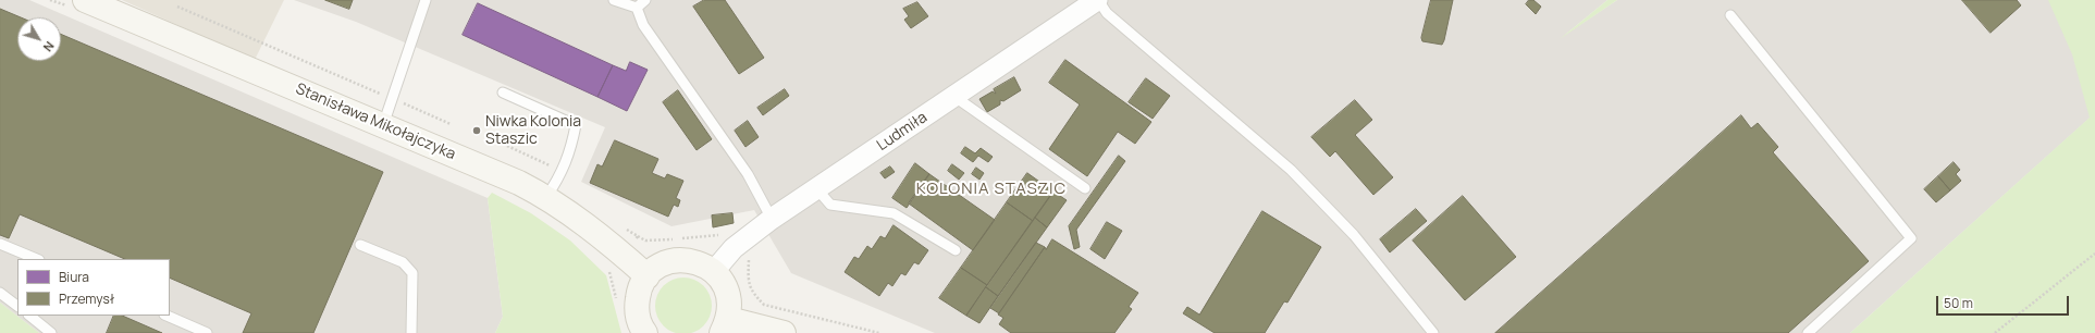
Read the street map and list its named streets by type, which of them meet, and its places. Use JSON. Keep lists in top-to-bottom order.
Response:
{
  "streets": {
    "street": ["Stanisława Mikołajczyka", "Ludmiła"]
  },
  "districts": ["KOLONIA STASZIC"],
  "places": ["Niwka Kolonia Staszic"],
  "legend": ["Biura", "Przemysł"],
  "scale_bar": "50 m",
  "north": "bottom right"
}
